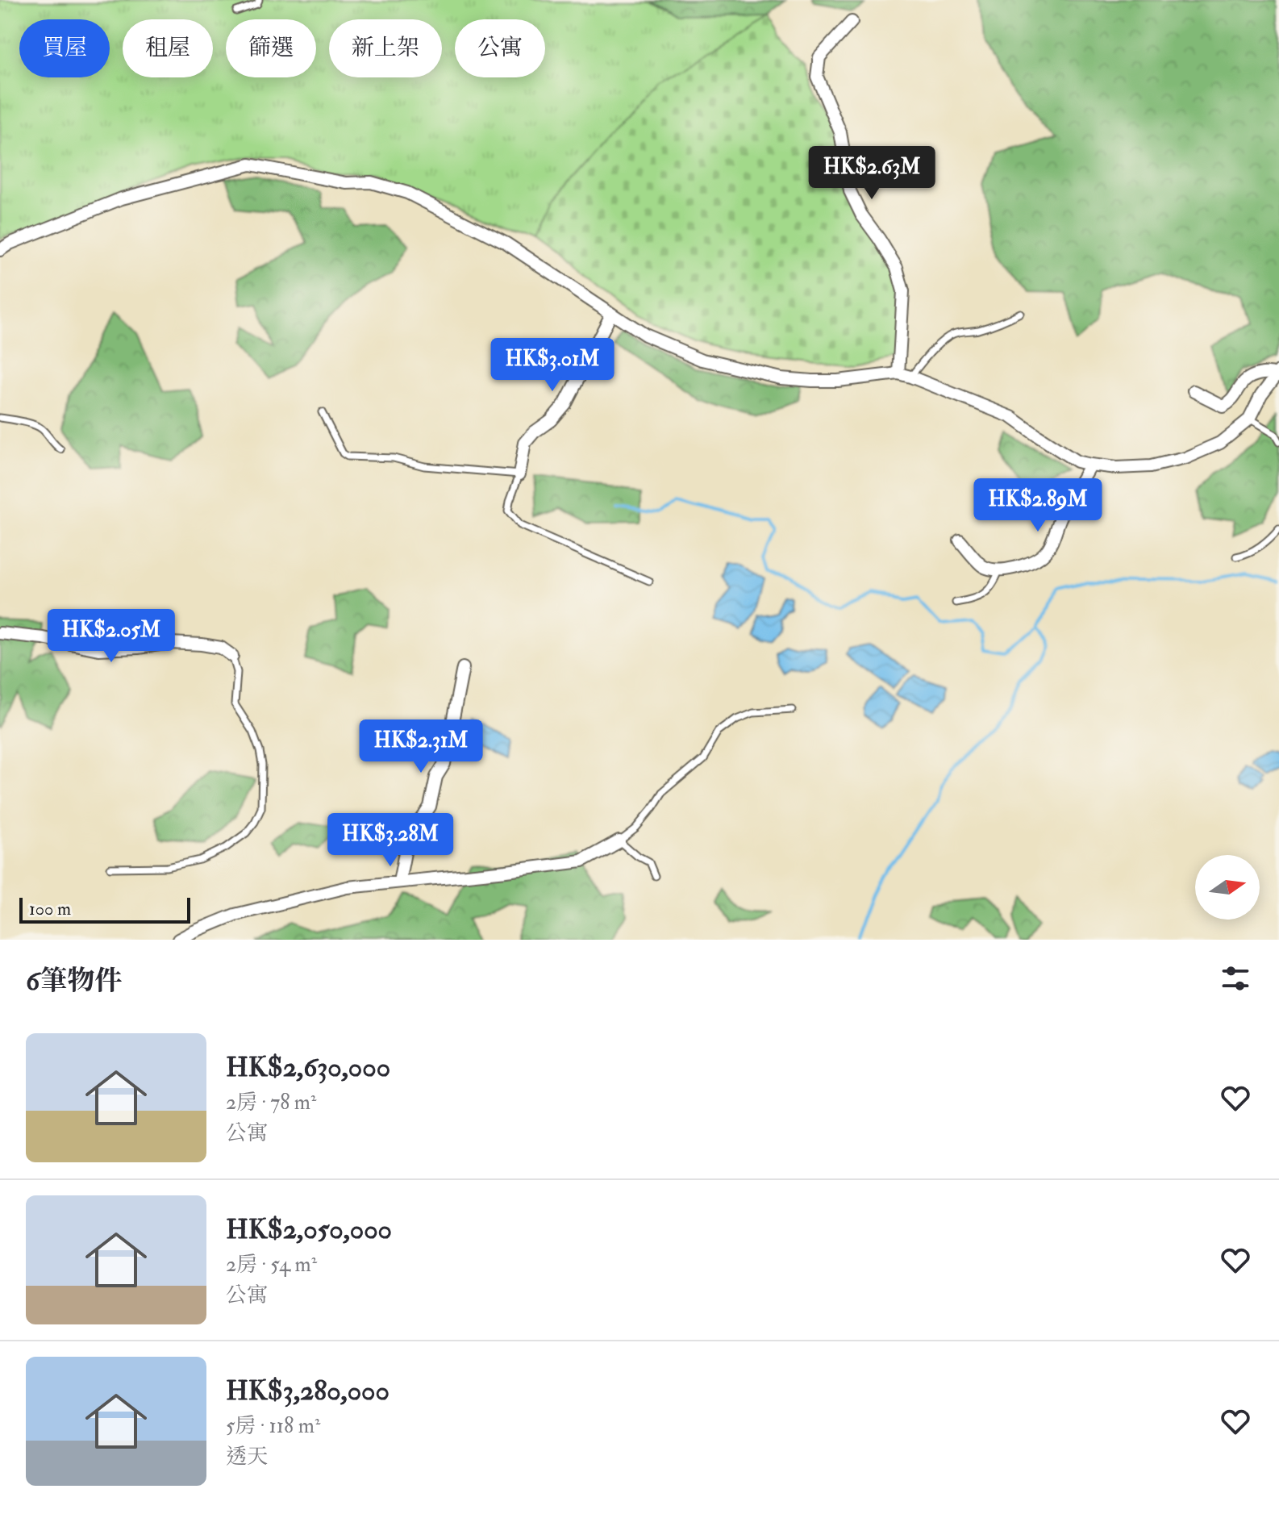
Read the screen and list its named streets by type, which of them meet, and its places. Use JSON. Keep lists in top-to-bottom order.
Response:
{
  "scale_bar": "100 m",
  "north": "right",
  "page": {
    "chip": [
      "買屋",
      "租屋",
      "篩選",
      "新上架",
      "公寓"
    ],
    "price": [
      "HK$2.63M",
      "HK$3.01M",
      "HK$2.89M",
      "HK$2.05M",
      "HK$2.31M",
      "HK$3.28M"
    ],
    "scale": "100 m",
    "heading": "6筆物件",
    "list": [
      {
        "name": "HK$2,630,000",
        "note": "2房 · 78 m² · 公寓"
      },
      {
        "name": "HK$2,050,000",
        "note": "2房 · 54 m² · 公寓"
      },
      {
        "name": "HK$3,280,000",
        "note": "5房 · 118 m² · 透天"
      }
    ]
  }
}
